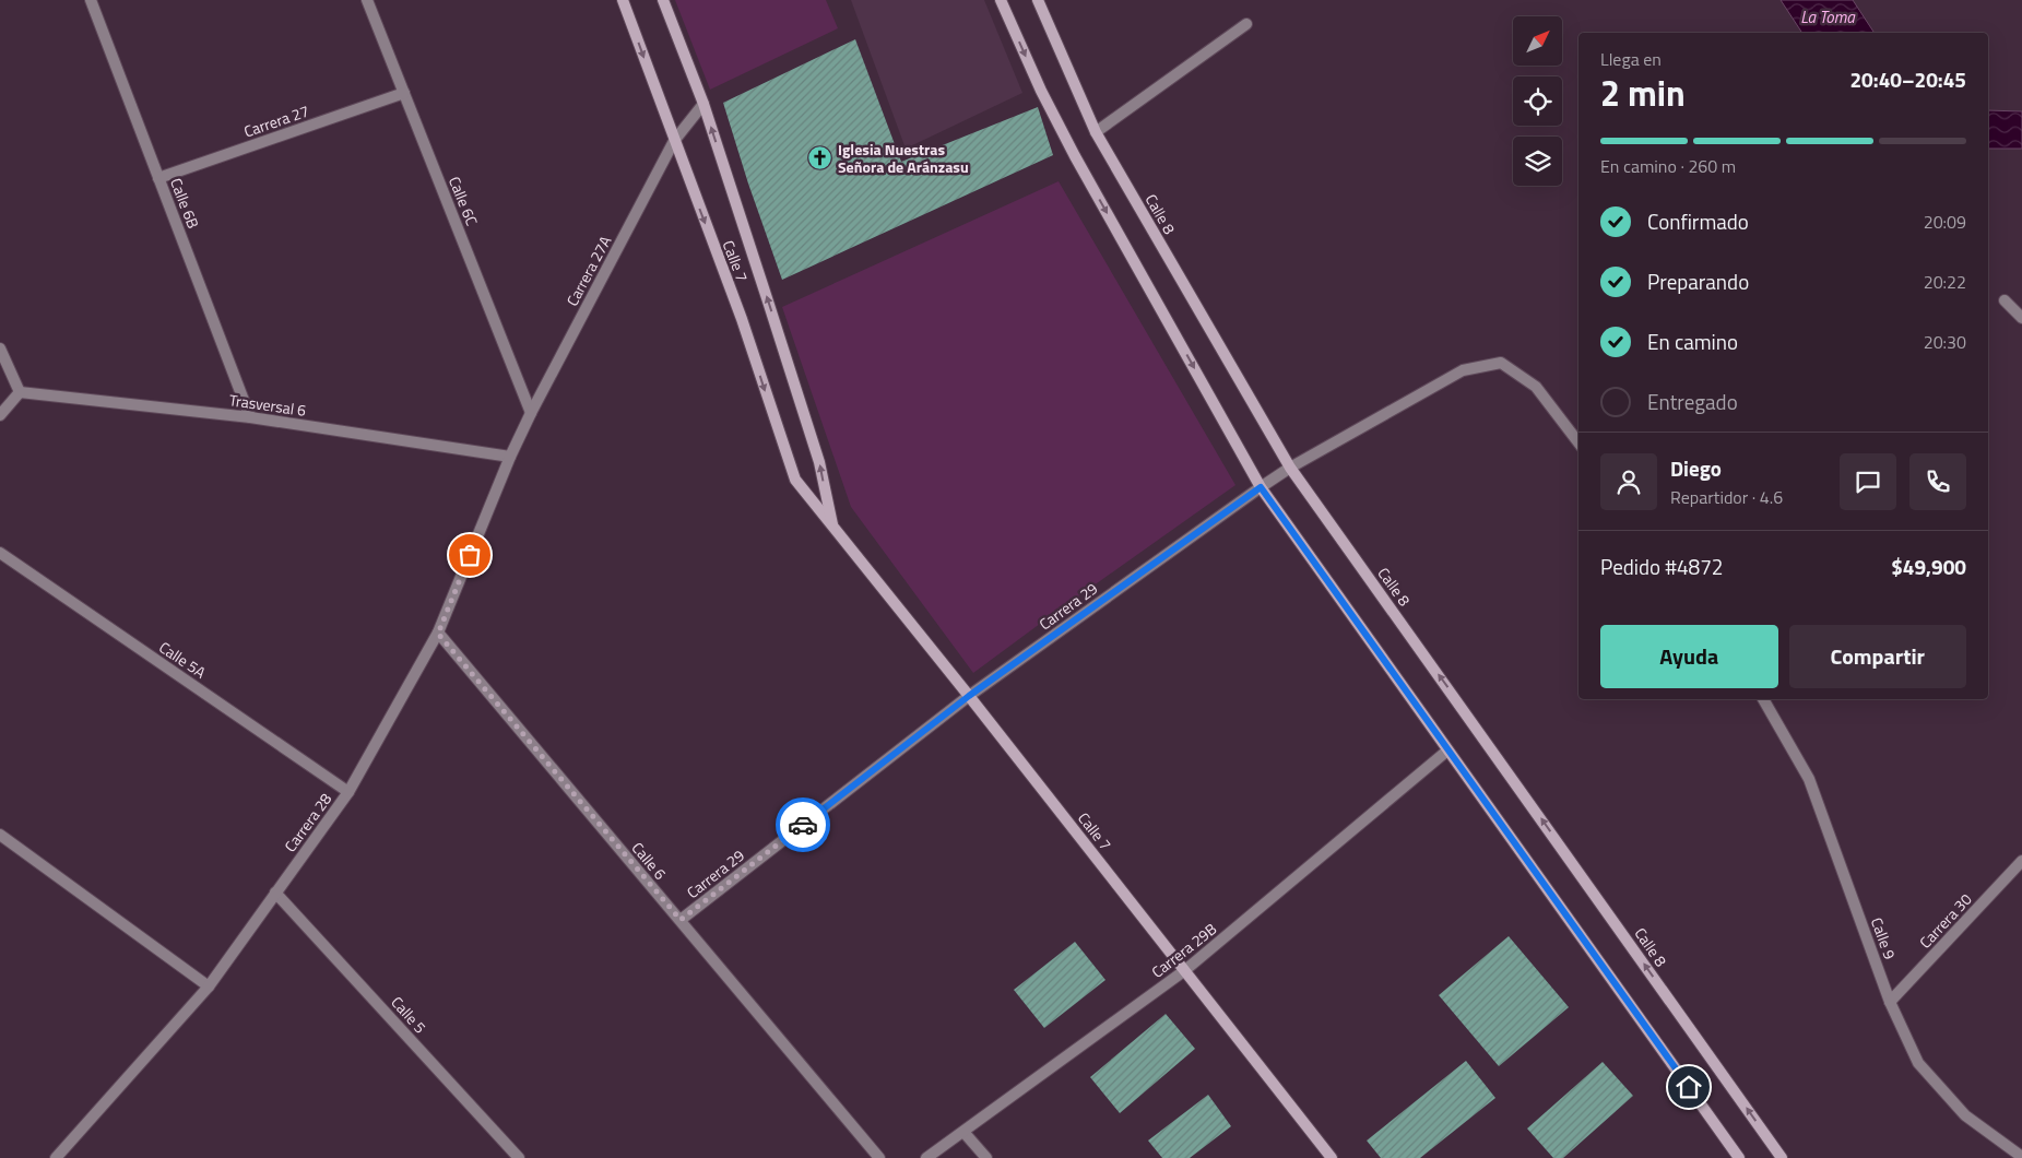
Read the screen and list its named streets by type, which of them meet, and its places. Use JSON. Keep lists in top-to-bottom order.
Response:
{
  "streets": {
    "main road": ["Calle 8", "Calle 7"],
    "street": [
      "Carrera 27",
      "Calle 6C",
      "Calle 6B",
      "Carrera 27A",
      "Trasversal 6",
      "Carrera 29",
      "Calle 5A",
      "Carrera 28",
      "Calle 6",
      "Carrera 30",
      "Calle 9",
      "Carrera 29B",
      "Calle 5"
    ]
  },
  "crossings": [
    ["Carrera 27", "Calle 6C"],
    ["Carrera 27", "Calle 6B"],
    ["Calle 6C", "Carrera 27A"],
    ["Calle 6B", "Trasversal 6"],
    ["Calle 8", "Carrera 29"],
    ["Calle 7", "Carrera 27A"],
    ["Calle 7", "Carrera 29"],
    ["Calle 7", "Carrera 29B"],
    ["Carrera 27A", "Trasversal 6"],
    ["Carrera 27A", "Carrera 28"],
    ["Trasversal 6", "Carrera 28"],
    ["Carrera 29", "Calle 6"],
    ["Calle 5A", "Carrera 28"],
    ["Carrera 28", "Calle 6"],
    ["Carrera 28", "Calle 5"],
    ["Carrera 30", "Calle 9"]
  ],
  "water": ["La Toma"],
  "places": {
    "church": ["Iglesia Nuestras Señora de Aránzasu"]
  },
  "north": "top right",
  "page": {
    "heading": ["2 min", "Llega en", "20:40–20:45"],
    "panel": [
      "Diego",
      "Repartidor · 4.6",
      "Pedido #4872",
      "$49,900"
    ],
    "bar": "En camino · 260 m",
    "list": [
      ["Confirmado", "20:09"],
      ["Preparando", "20:22"],
      ["En camino", "20:30"],
      "Entregado"
    ],
    "buttons": ["Ayuda", "Compartir"]
  }
}
